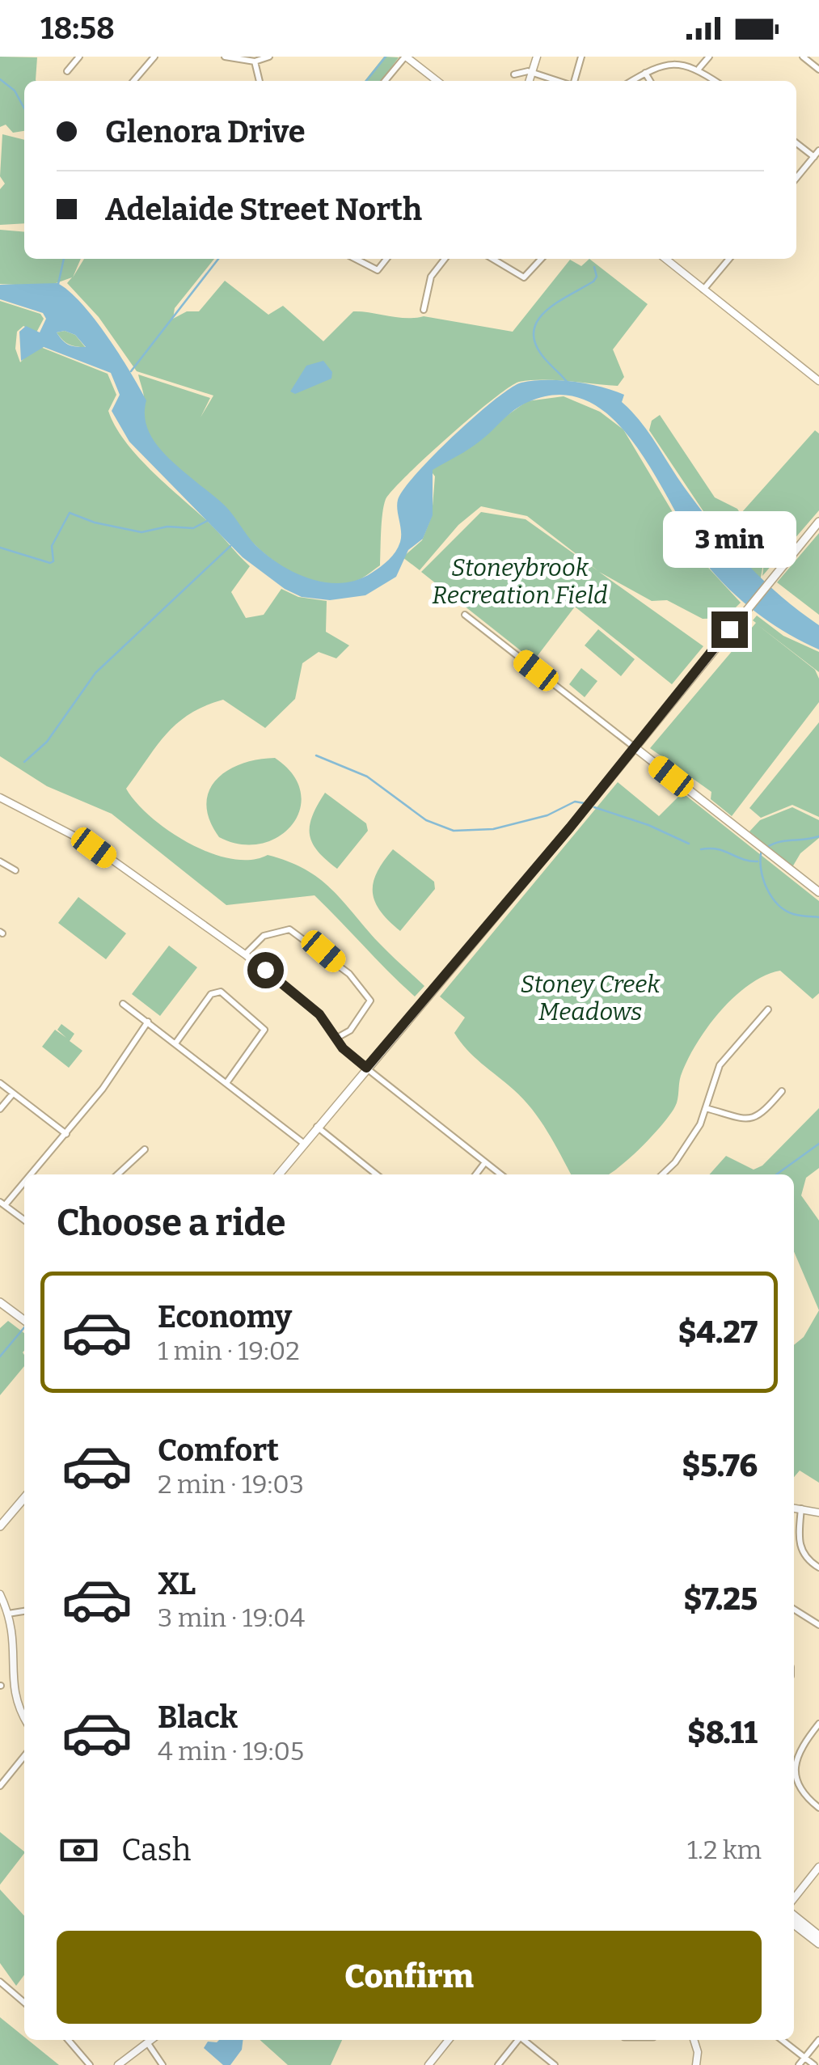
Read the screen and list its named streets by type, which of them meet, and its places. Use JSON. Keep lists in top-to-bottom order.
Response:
{
  "parks": ["Stoneybrook Recreation Field", "Stoney Creek Meadows"],
  "page": {
    "status": "18:58",
    "banner": ["Glenora Drive", "Adelaide Street North"],
    "bubble": "3 min",
    "heading": "Choose a ride",
    "list": [
      {
        "name": "Economy",
        "note": "1 min · 19:02",
        "value": "$4.27"
      },
      {
        "name": "Comfort",
        "note": "2 min · 19:03",
        "value": "$5.76"
      },
      {
        "name": "XL",
        "note": "3 min · 19:04",
        "value": "$7.25"
      },
      {
        "name": "Black",
        "note": "4 min · 19:05",
        "value": "$8.11"
      }
    ],
    "pay": ["Cash", "1.2 km"],
    "buttons": "Confirm"
  }
}
